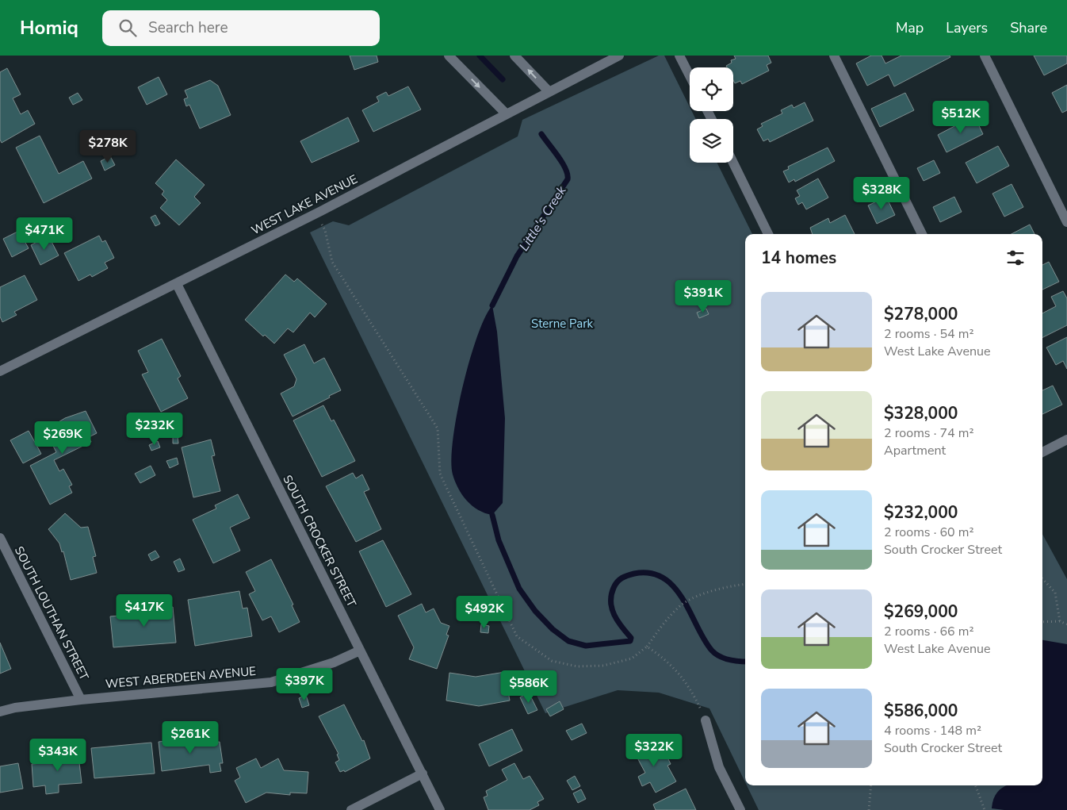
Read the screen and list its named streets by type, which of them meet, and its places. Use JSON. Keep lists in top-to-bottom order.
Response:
{
  "streets": {
    "street": [
      "WEST LAKE AVENUE",
      "SOUTH CROCKER STREET",
      "SOUTH LOUTHAN STREET",
      "WEST ABERDEEN AVENUE"
    ]
  },
  "crossings": [
    ["WEST LAKE AVENUE", "SOUTH CROCKER STREET"],
    ["SOUTH CROCKER STREET", "WEST ABERDEEN AVENUE"],
    ["SOUTH LOUTHAN STREET", "WEST ABERDEEN AVENUE"]
  ],
  "water": ["Little's Creek"],
  "parks": ["Sterne Park"],
  "page": {
    "header": "Homiq",
    "search": "Search here",
    "nav": ["Map", "Layers", "Share"],
    "price": [
      "$512K",
      "$278K",
      "$328K",
      "$471K",
      "$391K",
      "$232K",
      "$269K",
      "$417K",
      "$492K",
      "$397K",
      "$586K",
      "$261K",
      "$322K",
      "$343K"
    ],
    "heading": "14 homes",
    "list": [
      {
        "name": "$278,000",
        "note": "2 rooms · 54 m² · West Lake Avenue"
      },
      {
        "name": "$328,000",
        "note": "2 rooms · 74 m² · Apartment"
      },
      {
        "name": "$232,000",
        "note": "2 rooms · 60 m² · South Crocker Street"
      },
      {
        "name": "$269,000",
        "note": "2 rooms · 66 m² · West Lake Avenue"
      },
      {
        "name": "$586,000",
        "note": "4 rooms · 148 m² · South Crocker Street"
      }
    ]
  }
}
